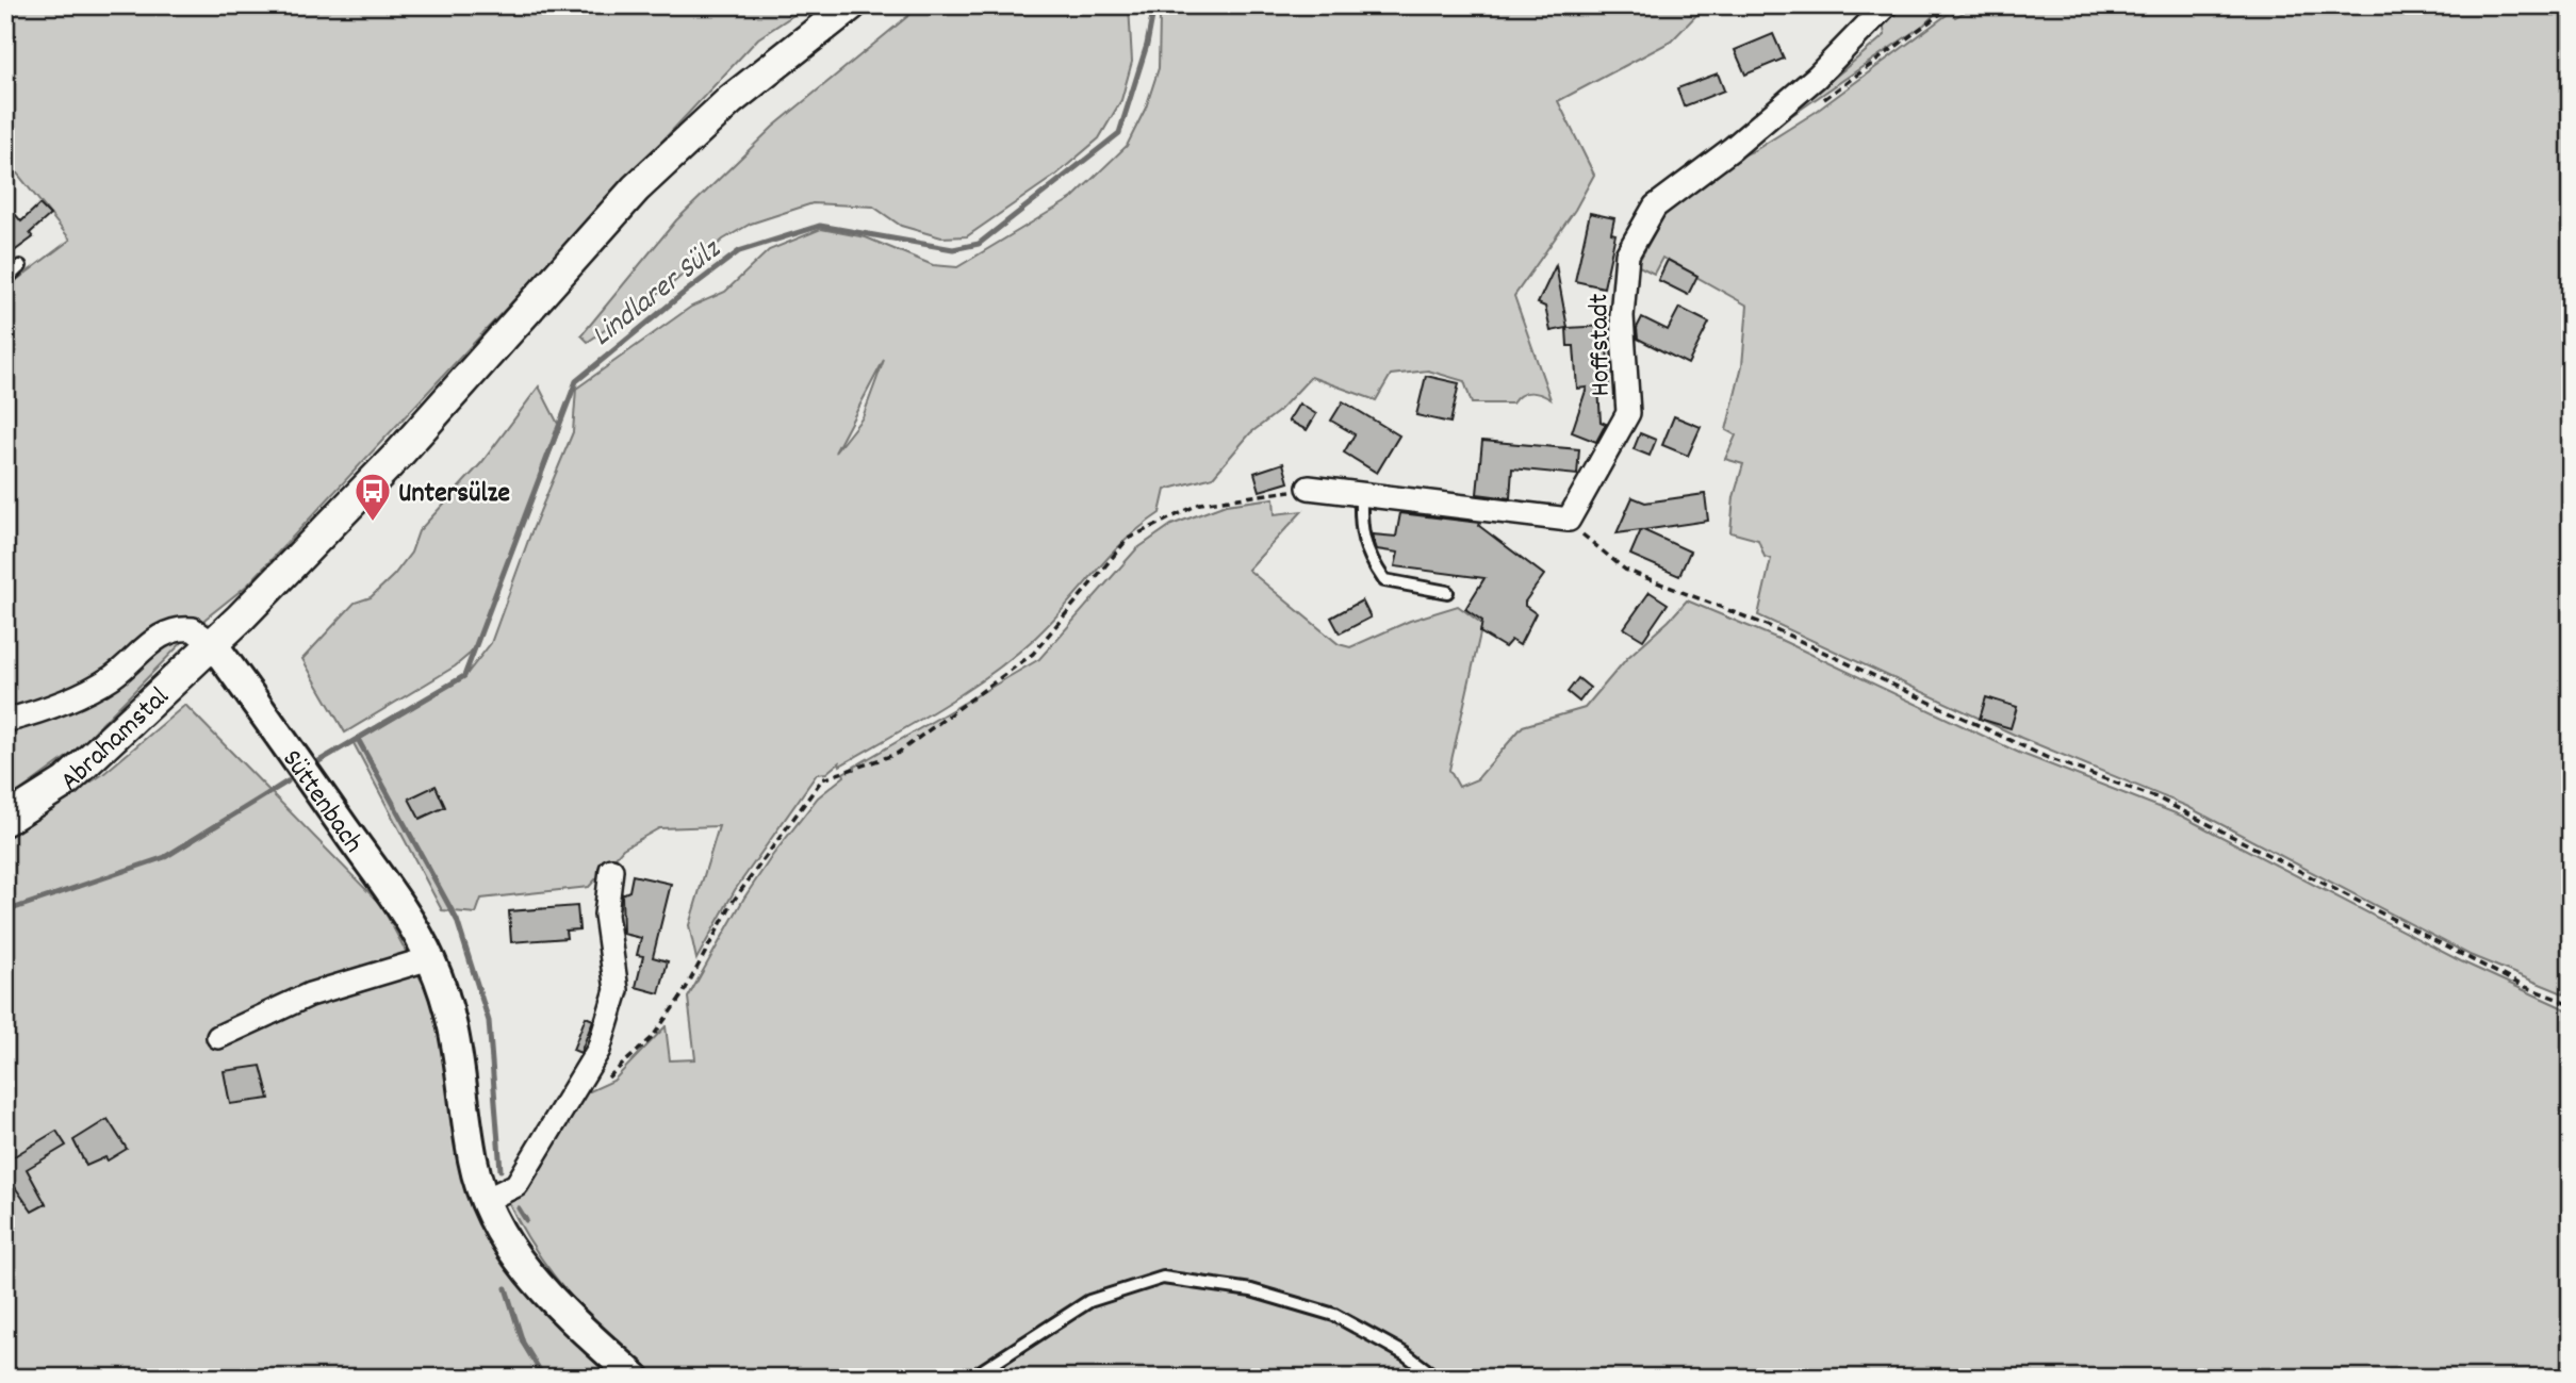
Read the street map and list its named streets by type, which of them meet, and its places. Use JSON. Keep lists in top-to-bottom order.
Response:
{
  "streets": {
    "main road": ["Abrahamstal"],
    "street": ["Hoffstadt", "Süttenbach"]
  },
  "crossings": [
    ["Abrahamstal", "Süttenbach"]
  ],
  "water": ["Lindlarer Sülz"],
  "places": {
    "bus stop": ["Untersülze"]
  }
}
